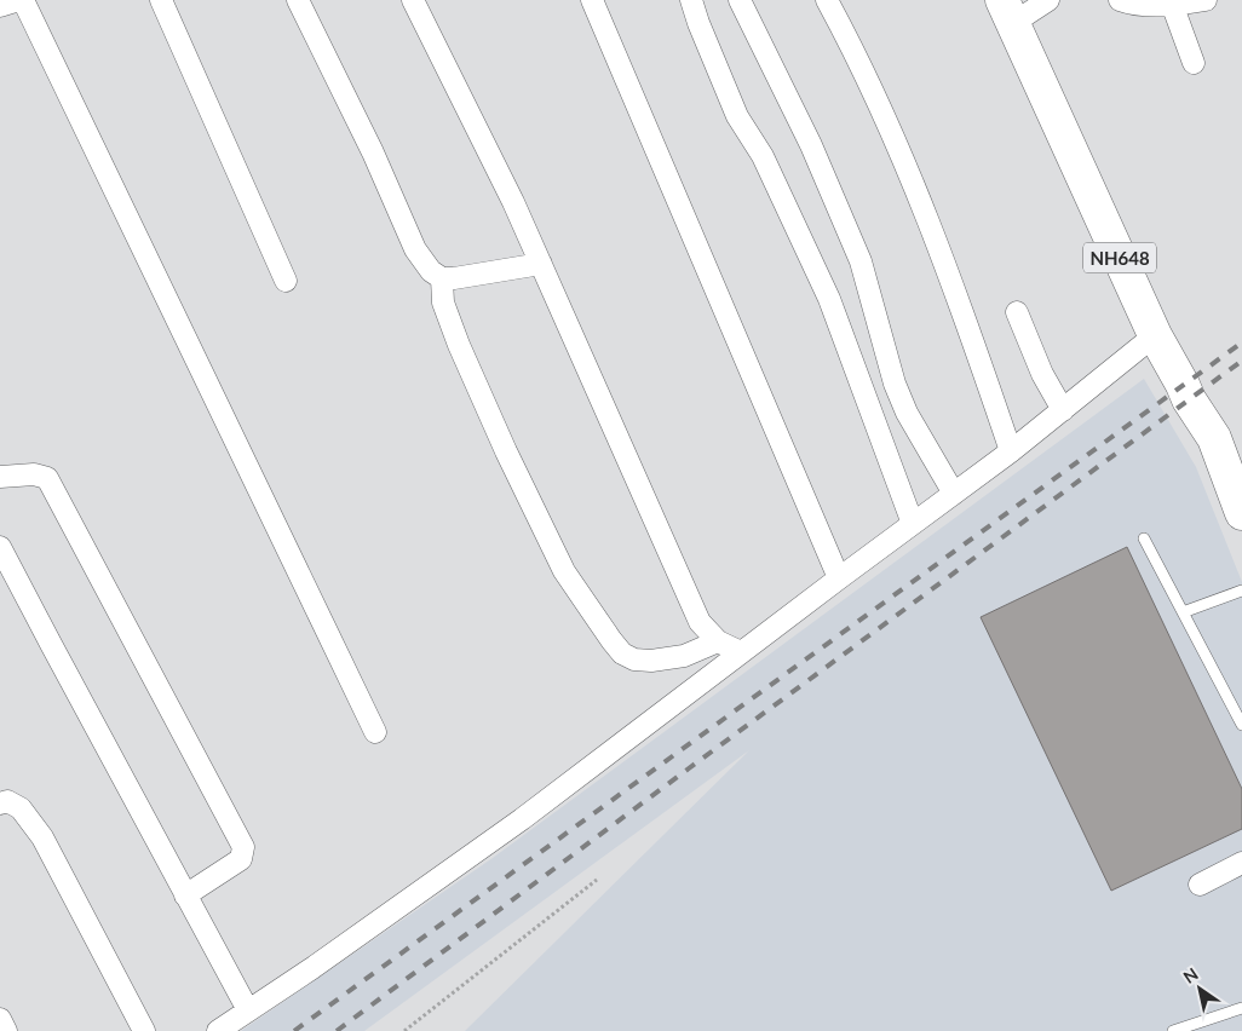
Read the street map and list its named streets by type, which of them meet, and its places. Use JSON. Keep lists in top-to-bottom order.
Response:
{
  "streets": {
    "highway": ["NH648"]
  },
  "north": "top left"
}
